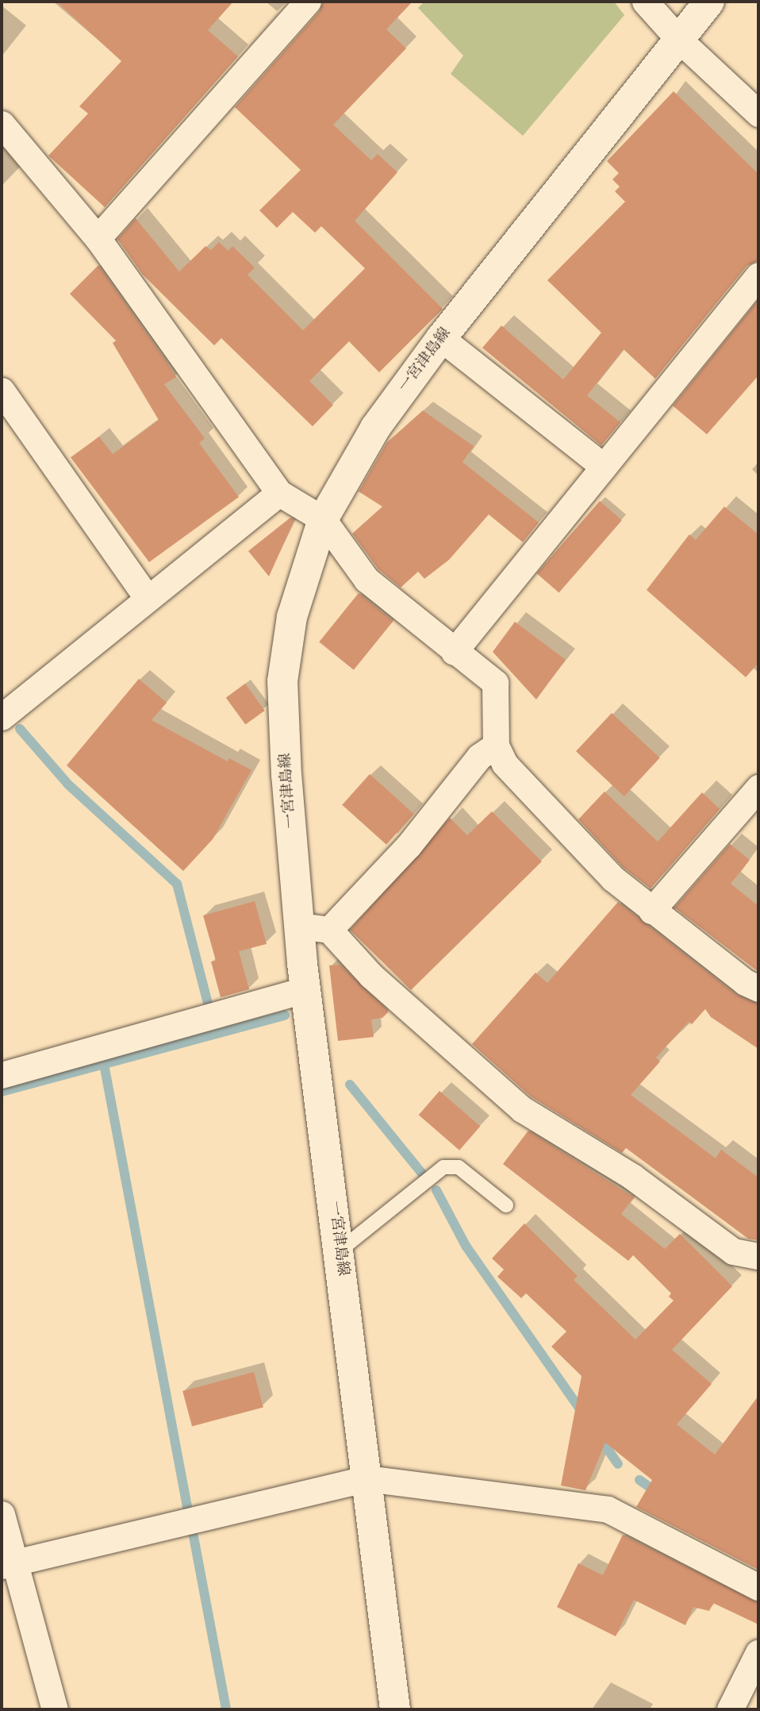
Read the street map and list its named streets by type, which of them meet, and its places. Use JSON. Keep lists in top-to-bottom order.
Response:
{
  "streets": {
    "main road": ["一宮津島線"]
  }
}
